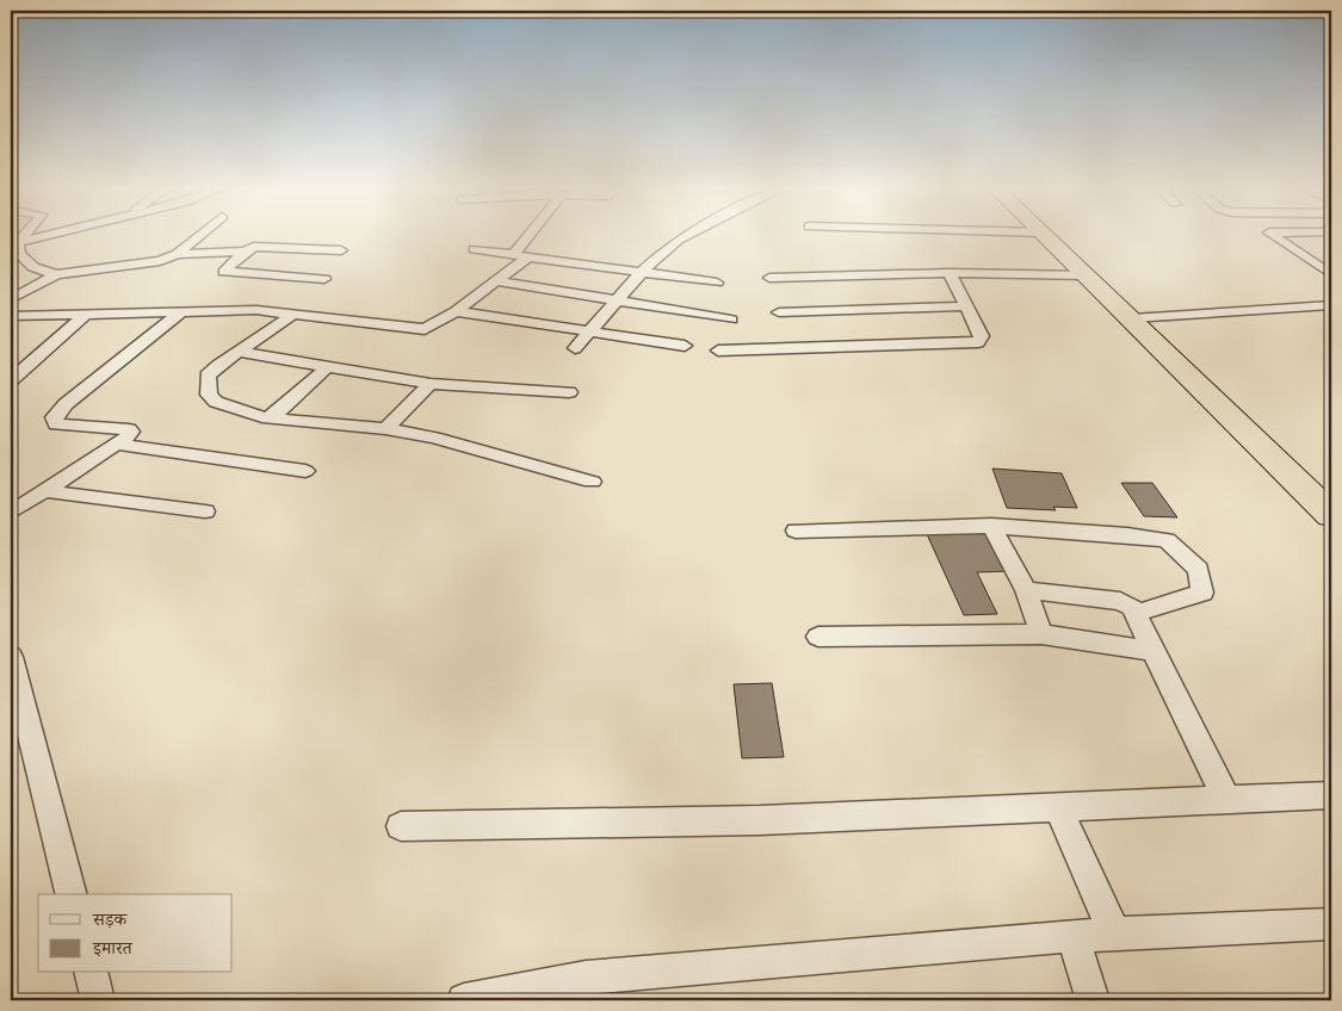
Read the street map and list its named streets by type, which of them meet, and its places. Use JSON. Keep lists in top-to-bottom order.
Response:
{
  "legend": ["सड़क", "इमारत"]
}
